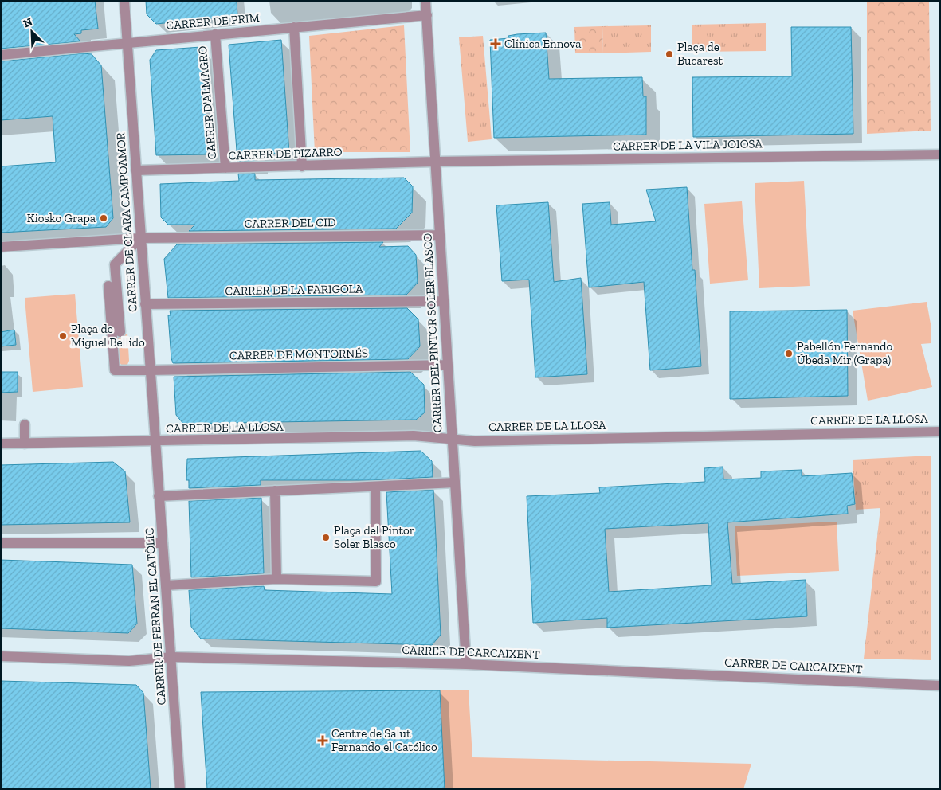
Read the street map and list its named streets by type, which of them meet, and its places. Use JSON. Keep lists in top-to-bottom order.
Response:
{
  "streets": {
    "street": [
      "CARRER DE PRIM",
      "CARRER D'ALMAGRO",
      "CARRER DE LA VILA JOIOSA",
      "CARRER DE PIZARRO",
      "CARRER DE CLARA CAMPOAMOR",
      "CARRER DEL CID",
      "CARRER DE LA FARIGOLA",
      "CARRER DEL PINTOR SOLER BLASCO",
      "CARRER DE MONTORNÉS",
      "CARRER DE LA LLOSA",
      "CARRER DE FERRAN EL CATÒLIC",
      "CARRER DE CARCAIXENT"
    ]
  },
  "crossings": [
    ["CARRER DE PRIM", "CARRER D'ALMAGRO"],
    ["CARRER DE PRIM", "CARRER DE CLARA CAMPOAMOR"],
    ["CARRER DE PRIM", "CARRER DEL PINTOR SOLER BLASCO"],
    ["CARRER D'ALMAGRO", "CARRER DE PIZARRO"],
    ["CARRER DE LA VILA JOIOSA", "CARRER DE PIZARRO"],
    ["CARRER DE LA VILA JOIOSA", "CARRER DEL PINTOR SOLER BLASCO"],
    ["CARRER DE PIZARRO", "CARRER DE CLARA CAMPOAMOR"],
    ["CARRER DE PIZARRO", "CARRER DEL PINTOR SOLER BLASCO"],
    ["CARRER DE CLARA CAMPOAMOR", "CARRER DEL CID"],
    ["CARRER DE CLARA CAMPOAMOR", "CARRER DE LA FARIGOLA"],
    ["CARRER DE CLARA CAMPOAMOR", "CARRER DE MONTORNÉS"],
    ["CARRER DE CLARA CAMPOAMOR", "CARRER DE LA LLOSA"],
    ["CARRER DE CLARA CAMPOAMOR", "CARRER DE FERRAN EL CATÒLIC"],
    ["CARRER DEL CID", "CARRER DEL PINTOR SOLER BLASCO"],
    ["CARRER DE LA FARIGOLA", "CARRER DEL PINTOR SOLER BLASCO"],
    ["CARRER DEL PINTOR SOLER BLASCO", "CARRER DE MONTORNÉS"],
    ["CARRER DEL PINTOR SOLER BLASCO", "CARRER DE LA LLOSA"],
    ["CARRER DEL PINTOR SOLER BLASCO", "CARRER DE CARCAIXENT"],
    ["CARRER DE LA LLOSA", "CARRER DE FERRAN EL CATÒLIC"],
    ["CARRER DE FERRAN EL CATÒLIC", "CARRER DE CARCAIXENT"]
  ],
  "places": {
    "health": ["Clínica Ennova", "Centre de Salut Fernando el Católico"],
    "other": [
      "Plaça de Bucarest",
      "Kiosko Grapa",
      "Plaça de Miguel Bellido",
      "Pabellón Fernando Úbeda Mir (Grapa)",
      "Plaça del Pintor Soler Blasco"
    ]
  },
  "north": "top left"
}
